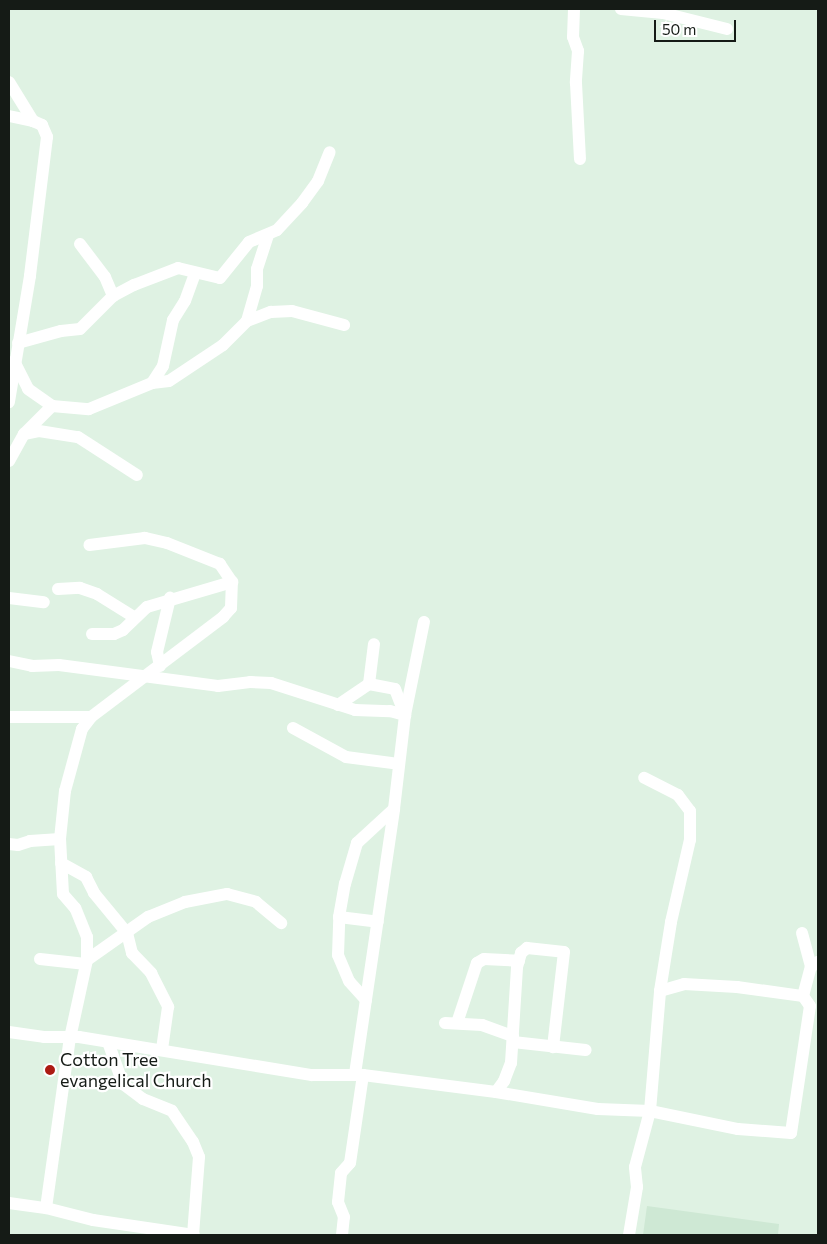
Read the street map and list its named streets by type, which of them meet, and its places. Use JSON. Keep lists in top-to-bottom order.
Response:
{
  "places": ["Cotton Tree evangelical Church"],
  "scale_bar": "50 m"
}
